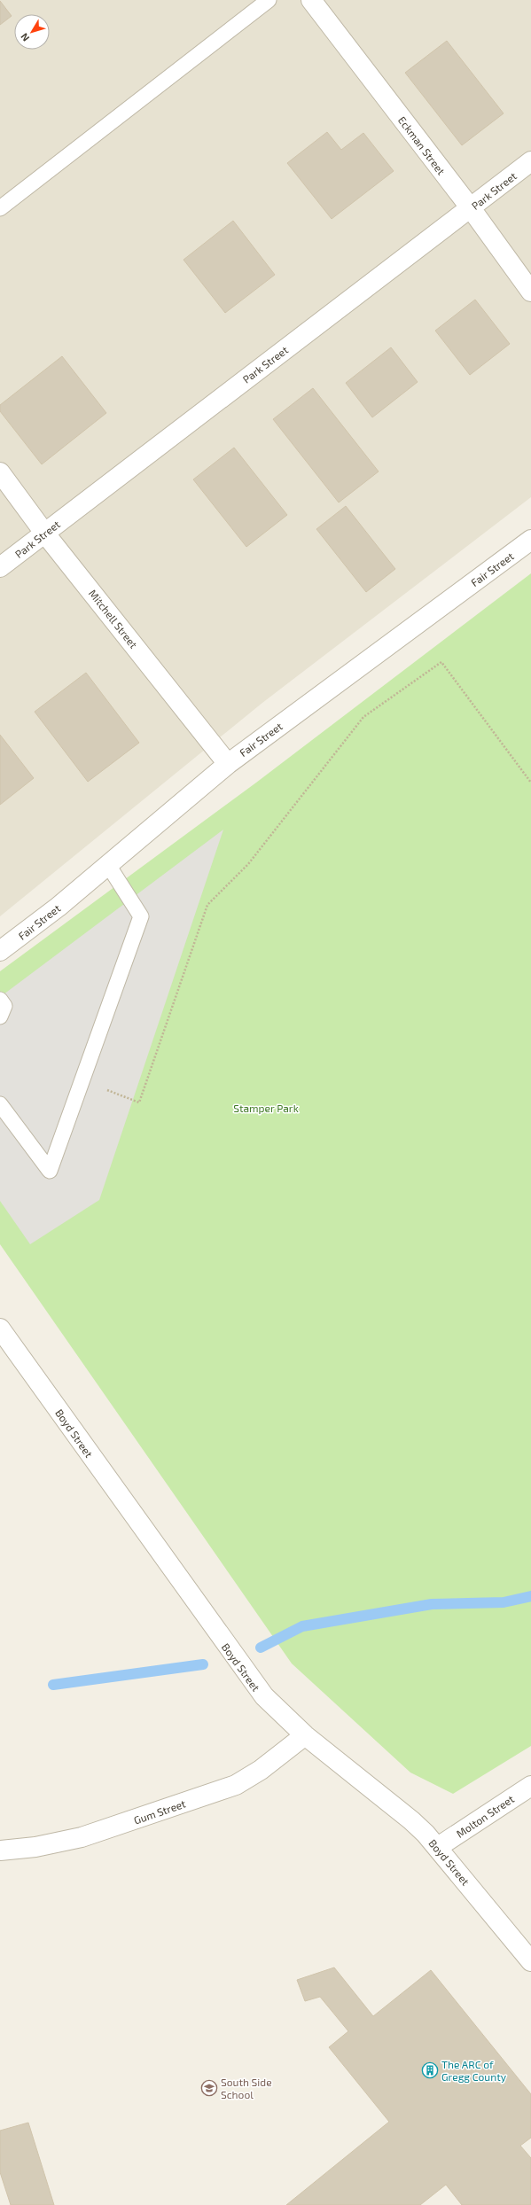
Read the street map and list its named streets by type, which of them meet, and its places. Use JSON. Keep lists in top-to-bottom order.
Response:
{
  "streets": {
    "street": [
      "Eckman Street",
      "Park Street",
      "Fair Street",
      "Mitchell Street",
      "Boyd Street",
      "Gum Street",
      "Molton Street"
    ]
  },
  "crossings": [
    ["Eckman Street", "Park Street"],
    ["Park Street", "Mitchell Street"],
    ["Fair Street", "Mitchell Street"],
    ["Boyd Street", "Gum Street"],
    ["Boyd Street", "Molton Street"]
  ],
  "parks": ["Stamper Park"],
  "places": {
    "building": ["The ARC of Gregg County"],
    "school or university": ["South Side School"]
  },
  "north": "bottom left"
}
